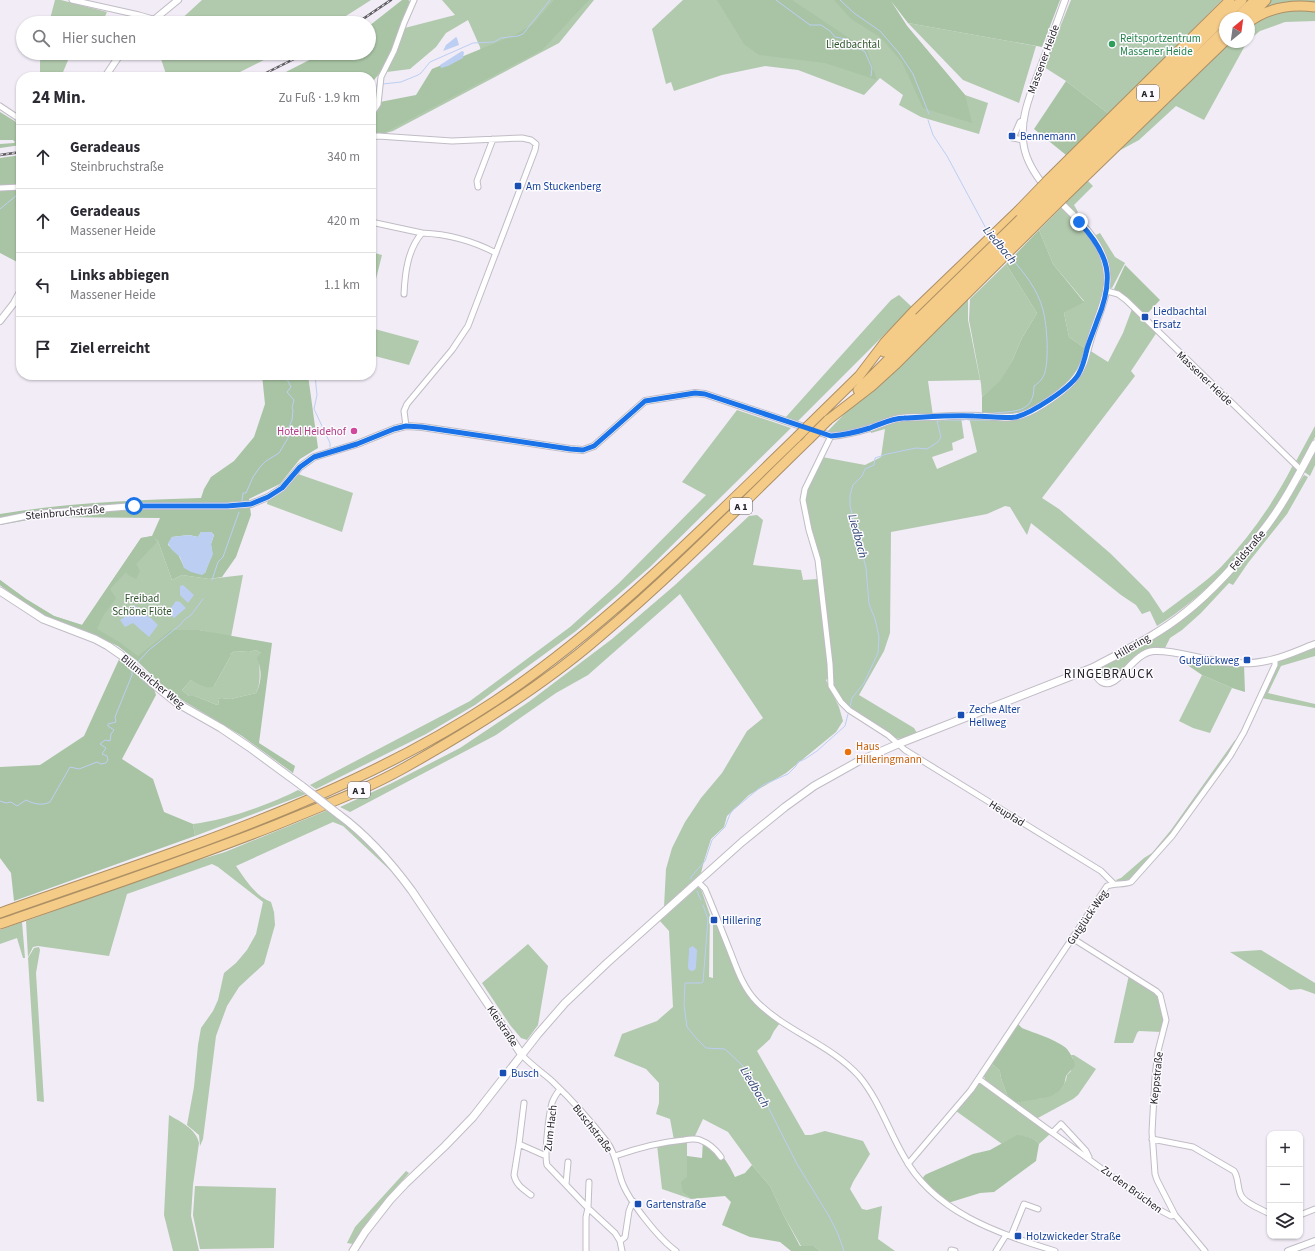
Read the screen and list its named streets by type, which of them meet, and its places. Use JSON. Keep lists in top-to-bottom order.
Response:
{
  "streets": {
    "highway": ["A 1"],
    "main road": [
      "Feldstraße",
      "Hillering",
      "Billmericher Weg",
      "Kleistraße"
    ],
    "street": [
      "Massener Heide",
      "Steinbruchstraße",
      "Heupfad",
      "Gutglück-Weg",
      "Keppstraße",
      "Zum Hach",
      "Buschstraße",
      "Zu den Brüchen"
    ]
  },
  "crossings": [
    ["Massener Heide", "Steinbruchstraße"],
    ["Massener Heide", "Feldstraße"],
    ["Massener Heide", "Heupfad"],
    ["Feldstraße", "Hillering"],
    ["Hillering", "Heupfad"],
    ["Hillering", "Kleistraße"],
    ["Hillering", "Buschstraße"],
    ["Billmericher Weg", "Kleistraße"],
    ["Heupfad", "Gutglück-Weg"],
    ["Gutglück-Weg", "Keppstraße"],
    ["Gutglück-Weg", "Zu den Brüchen"],
    ["Kleistraße", "Buschstraße"],
    ["Keppstraße", "Zu den Brüchen"],
    ["Zum Hach", "Buschstraße"]
  ],
  "districts": ["RINGEBRAUCK"],
  "water": ["Liedbach"],
  "parks": ["Liedbachtal", "Freibad Schöne Flöte"],
  "places": {
    "other": ["Reitsportzentrum Massener Heide", "Hotel Heidehof", "Haus Hilleringmann"],
    "transit": [
      "Bennemann",
      "Am Stuckenberg",
      "Liedbachtal Ersatz",
      "Gutglückweg",
      "Zeche Alter Hellweg",
      "Hillering",
      "Busch",
      "Gartenstraße",
      "Holzwickeder Straße"
    ]
  },
  "north": "top right",
  "page": {
    "search": "Hier suchen",
    "heading": ["24 Min.", "Zu Fuß · 1.9 km"],
    "list": [
      ["Geradeaus", "Steinbruchstraße", "340 m"],
      ["Geradeaus", "Massener Heide", "420 m"],
      ["Links abbiegen", "Massener Heide", "1.1 km"],
      "Ziel erreicht"
    ],
    "map_buttons": ["+", "−"]
  }
}
